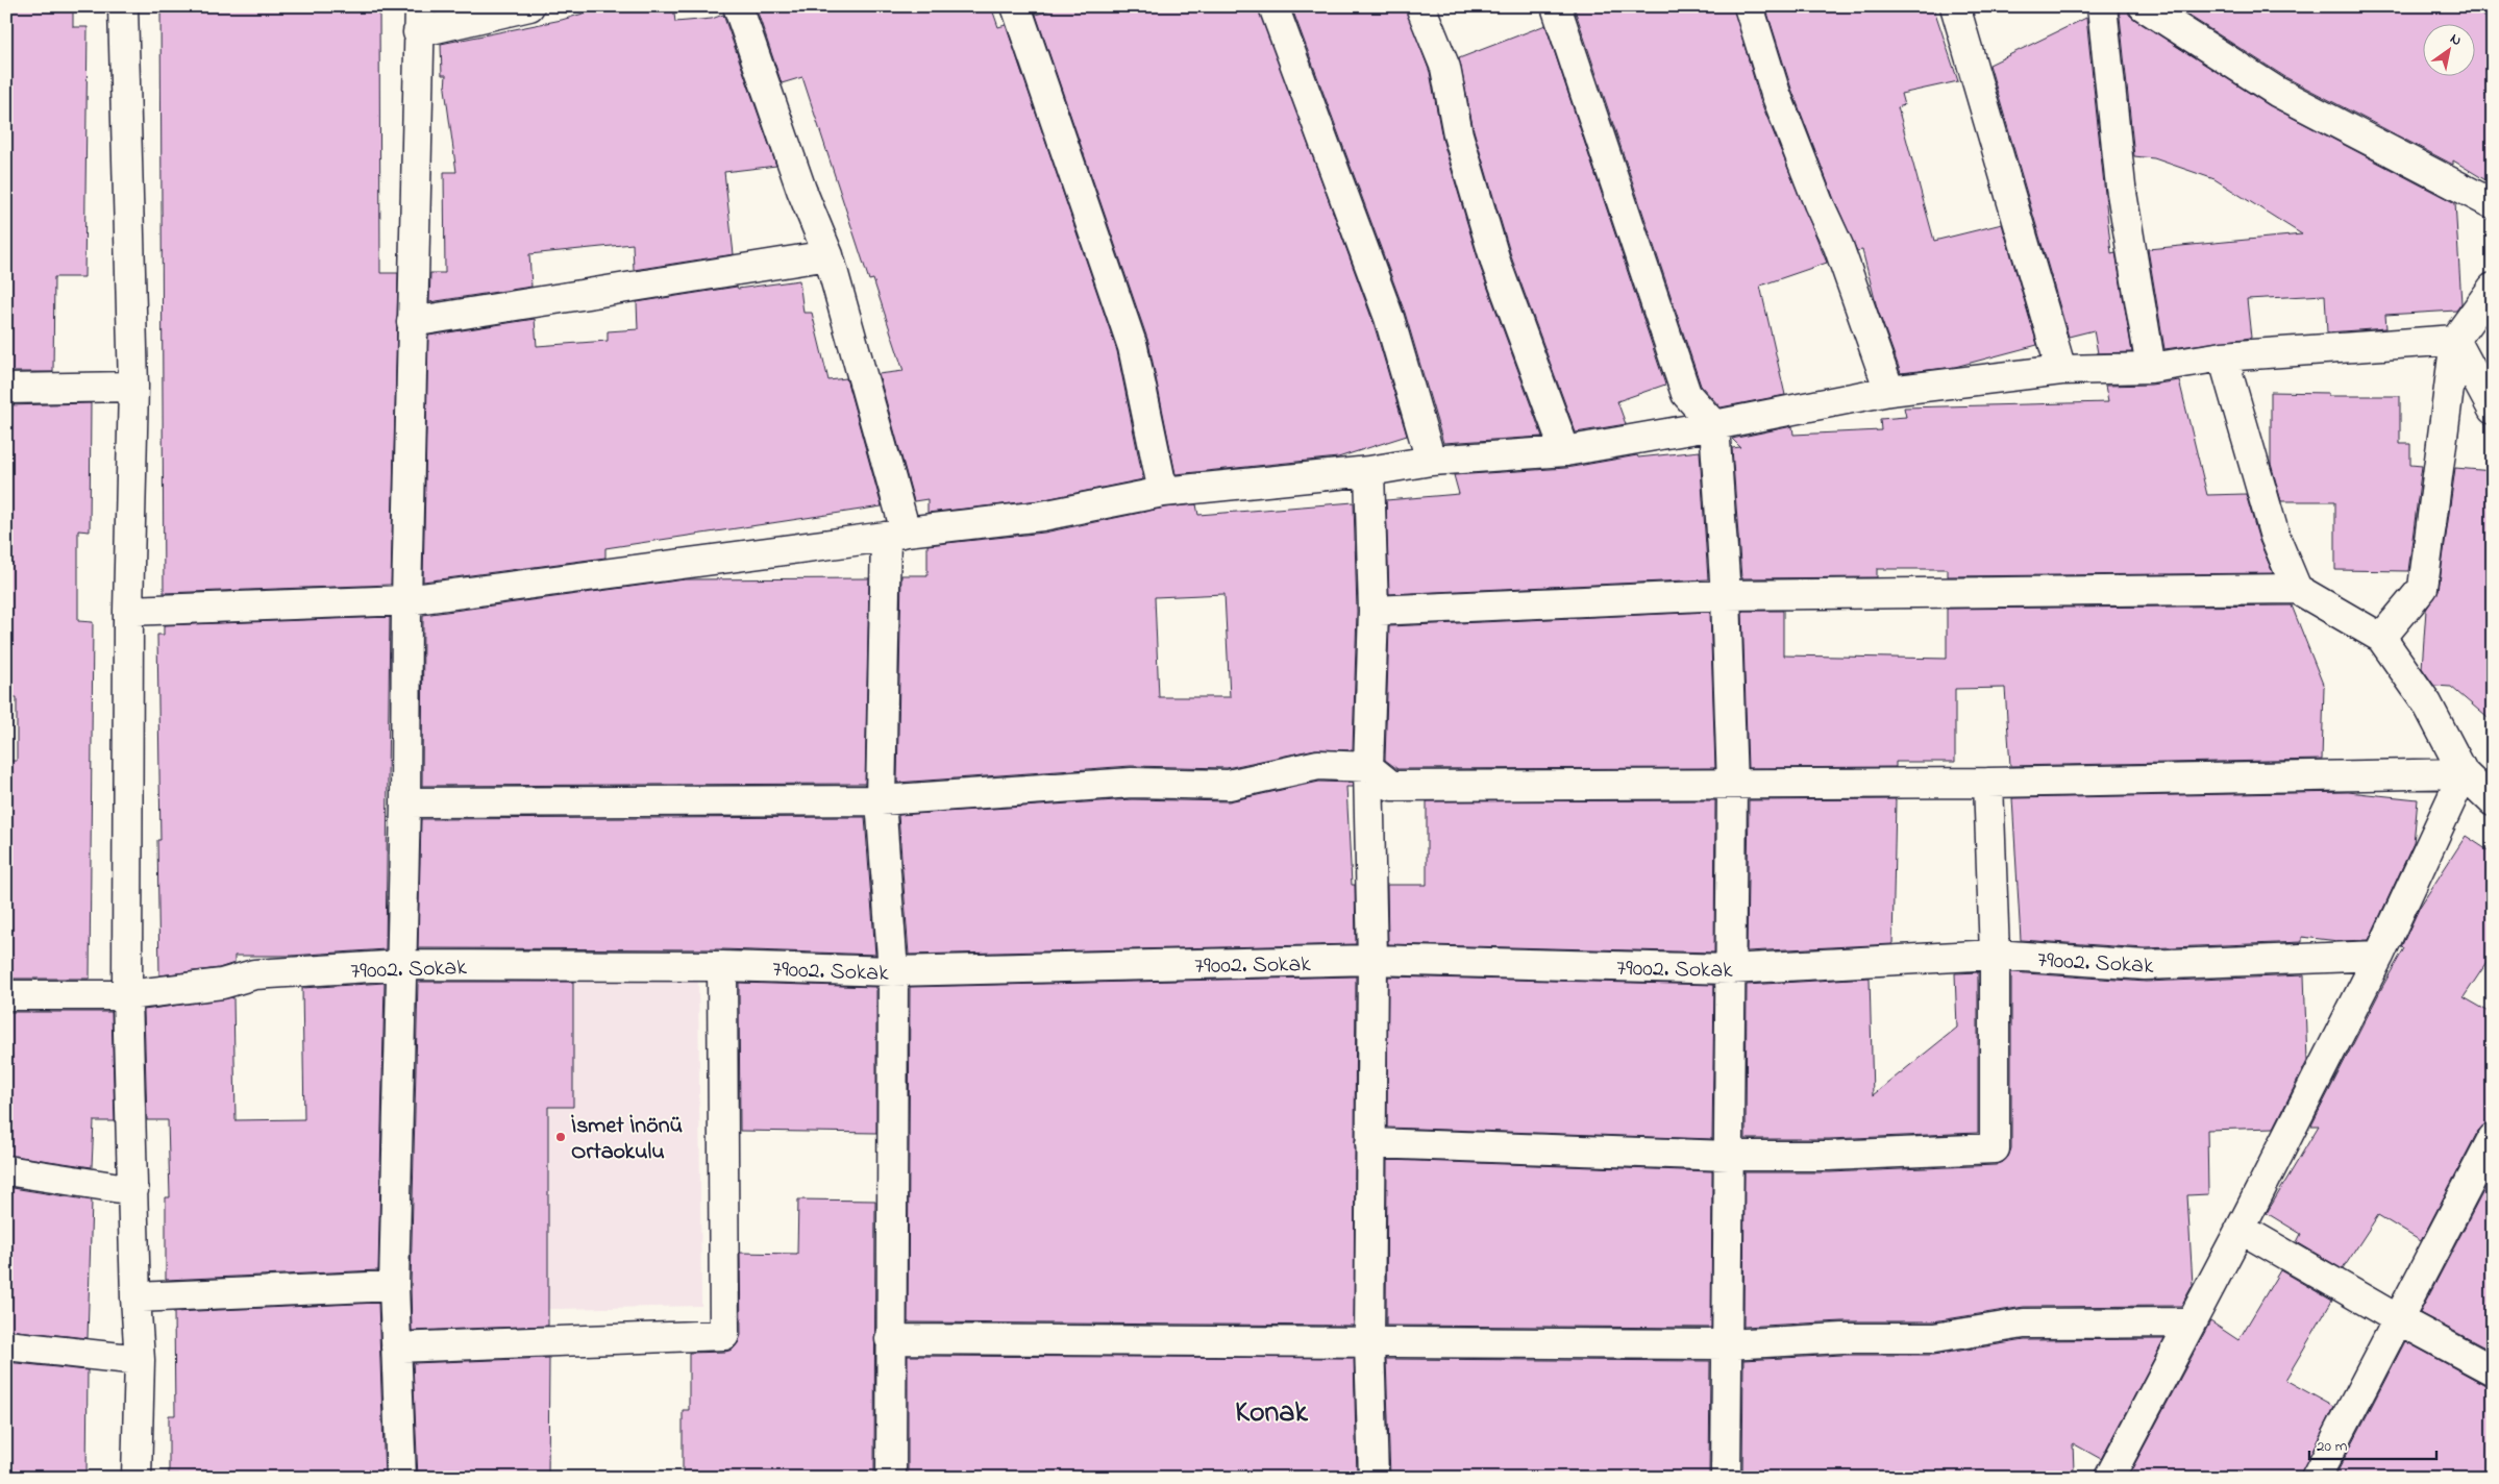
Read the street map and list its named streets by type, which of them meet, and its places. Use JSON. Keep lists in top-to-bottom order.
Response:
{
  "streets": {
    "street": ["79002. Sokak"]
  },
  "districts": ["Konak"],
  "places": ["İsmet İnönü Ortaokulu"],
  "scale_bar": "20 m",
  "north": "top right"
}
